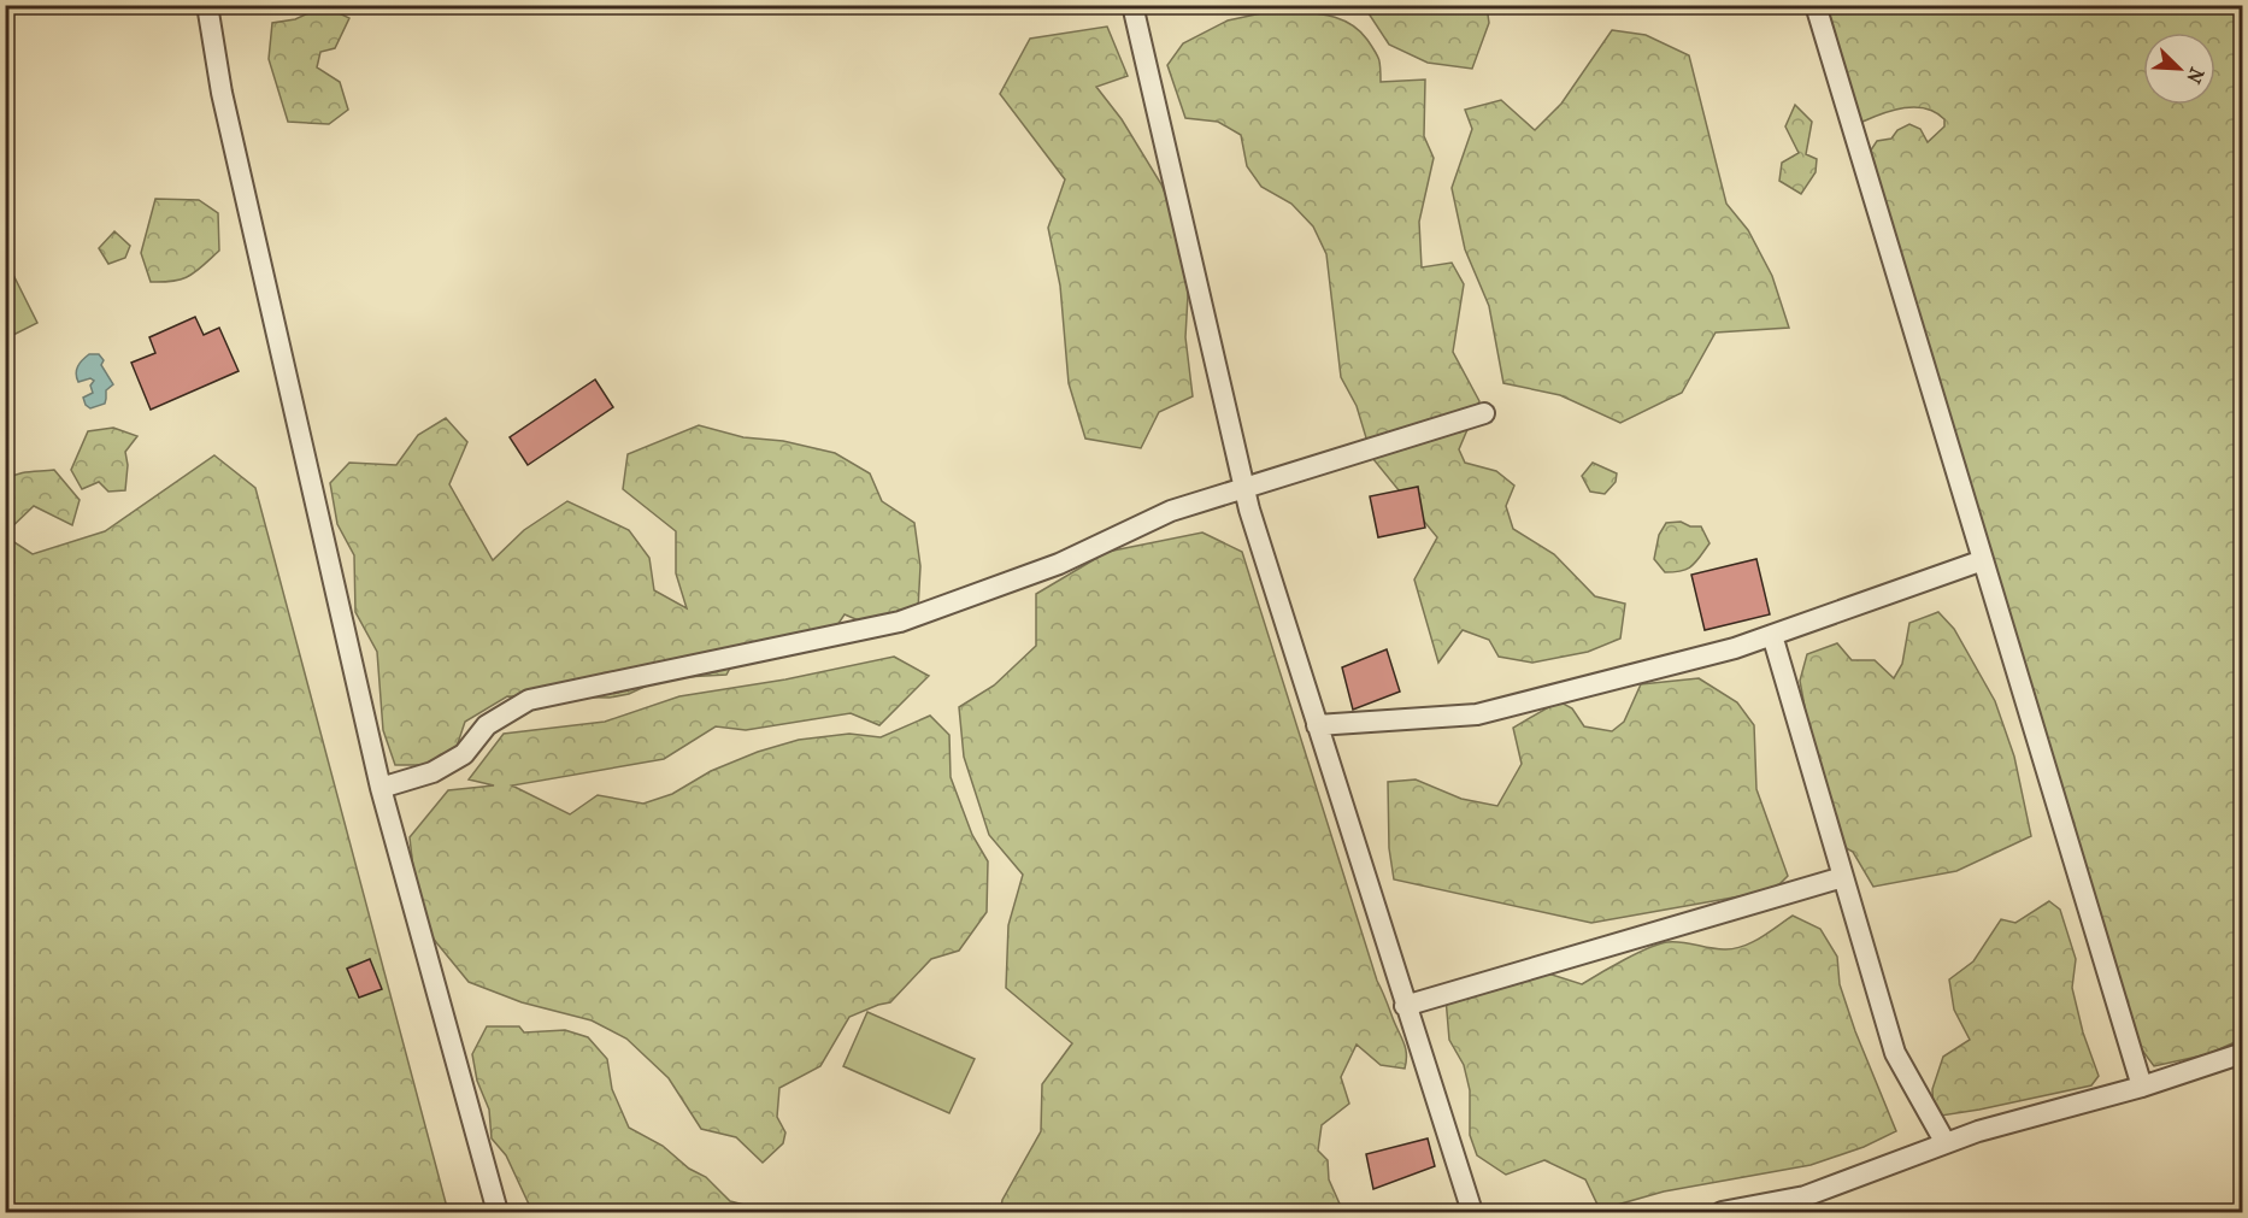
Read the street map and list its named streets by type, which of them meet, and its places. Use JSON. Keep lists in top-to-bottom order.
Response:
{
  "north": "bottom right"
}
